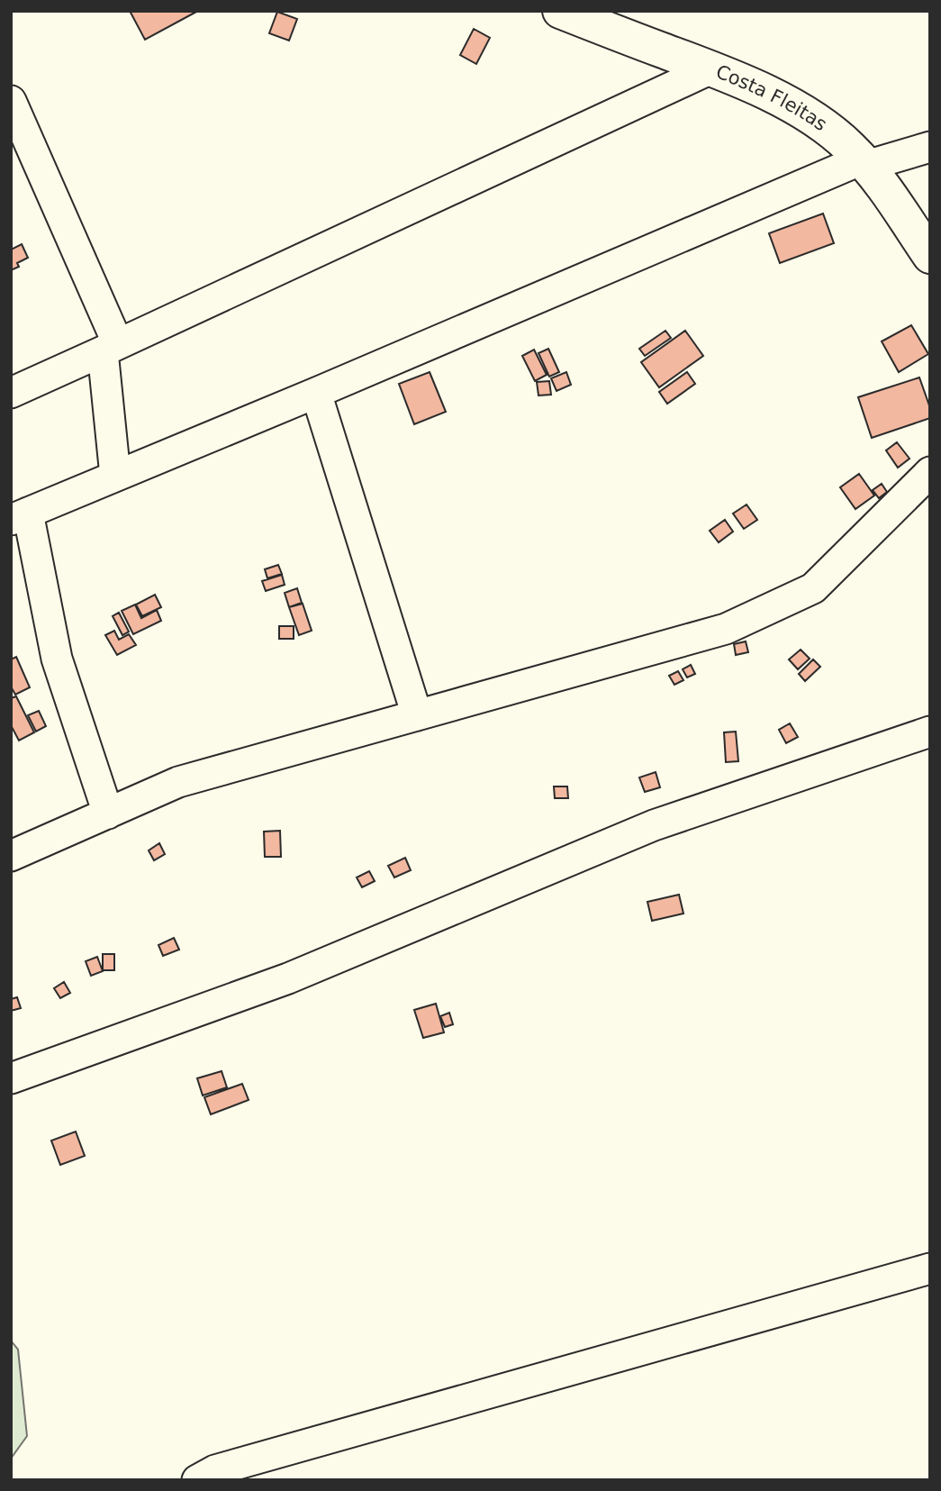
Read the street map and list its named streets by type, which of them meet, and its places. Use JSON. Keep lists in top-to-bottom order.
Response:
{
  "streets": {
    "main road": ["Costa Fleitas"]
  }
}
